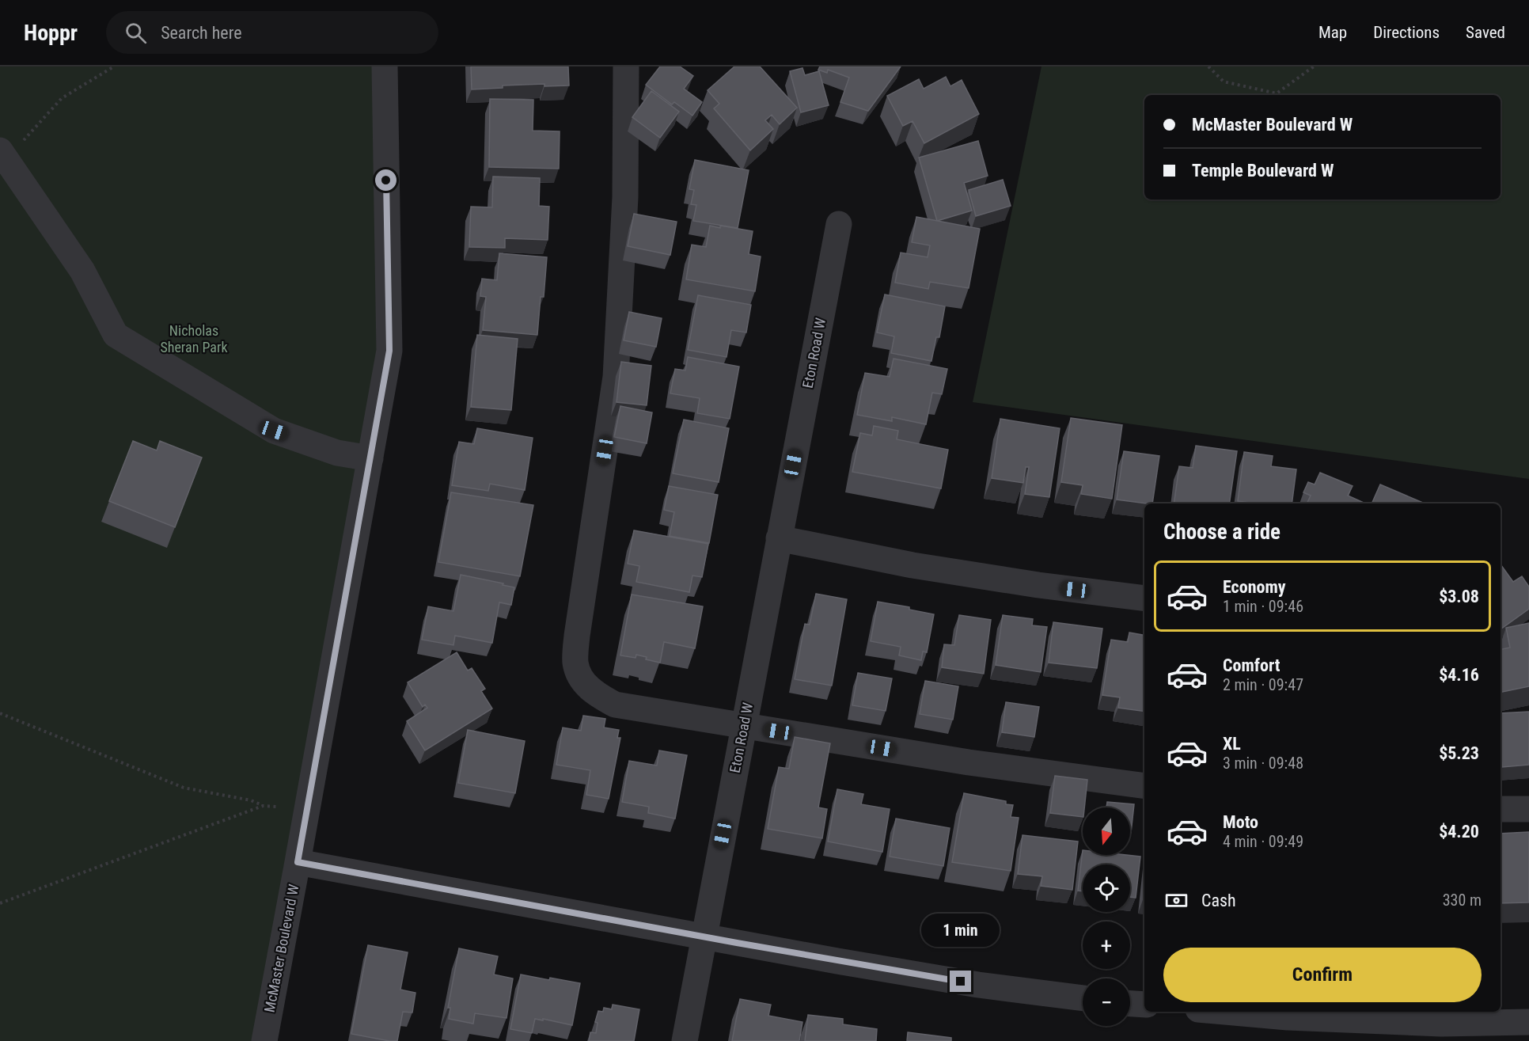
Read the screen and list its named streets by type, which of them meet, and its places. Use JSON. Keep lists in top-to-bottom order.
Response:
{
  "streets": {
    "street": ["Eton Road W", "McMaster Boulevard W"]
  },
  "parks": ["Nicholas Sheran Park"],
  "north": "bottom",
  "page": {
    "header": "Hoppr",
    "search": "Search here",
    "nav": ["Map", "Directions", "Saved"],
    "banner": ["McMaster Boulevard W", "Temple Boulevard W"],
    "heading": "Choose a ride",
    "list": [
      {
        "name": "Economy",
        "note": "1 min · 09:46",
        "value": "$3.08"
      },
      {
        "name": "Comfort",
        "note": "2 min · 09:47",
        "value": "$4.16"
      },
      {
        "name": "XL",
        "note": "3 min · 09:48",
        "value": "$5.23"
      },
      {
        "name": "Moto",
        "note": "4 min · 09:49",
        "value": "$4.20"
      }
    ],
    "map_buttons": ["+", "−"],
    "pay": ["Cash", "330 m"],
    "bubble": "1 min",
    "buttons": "Confirm"
  }
}
